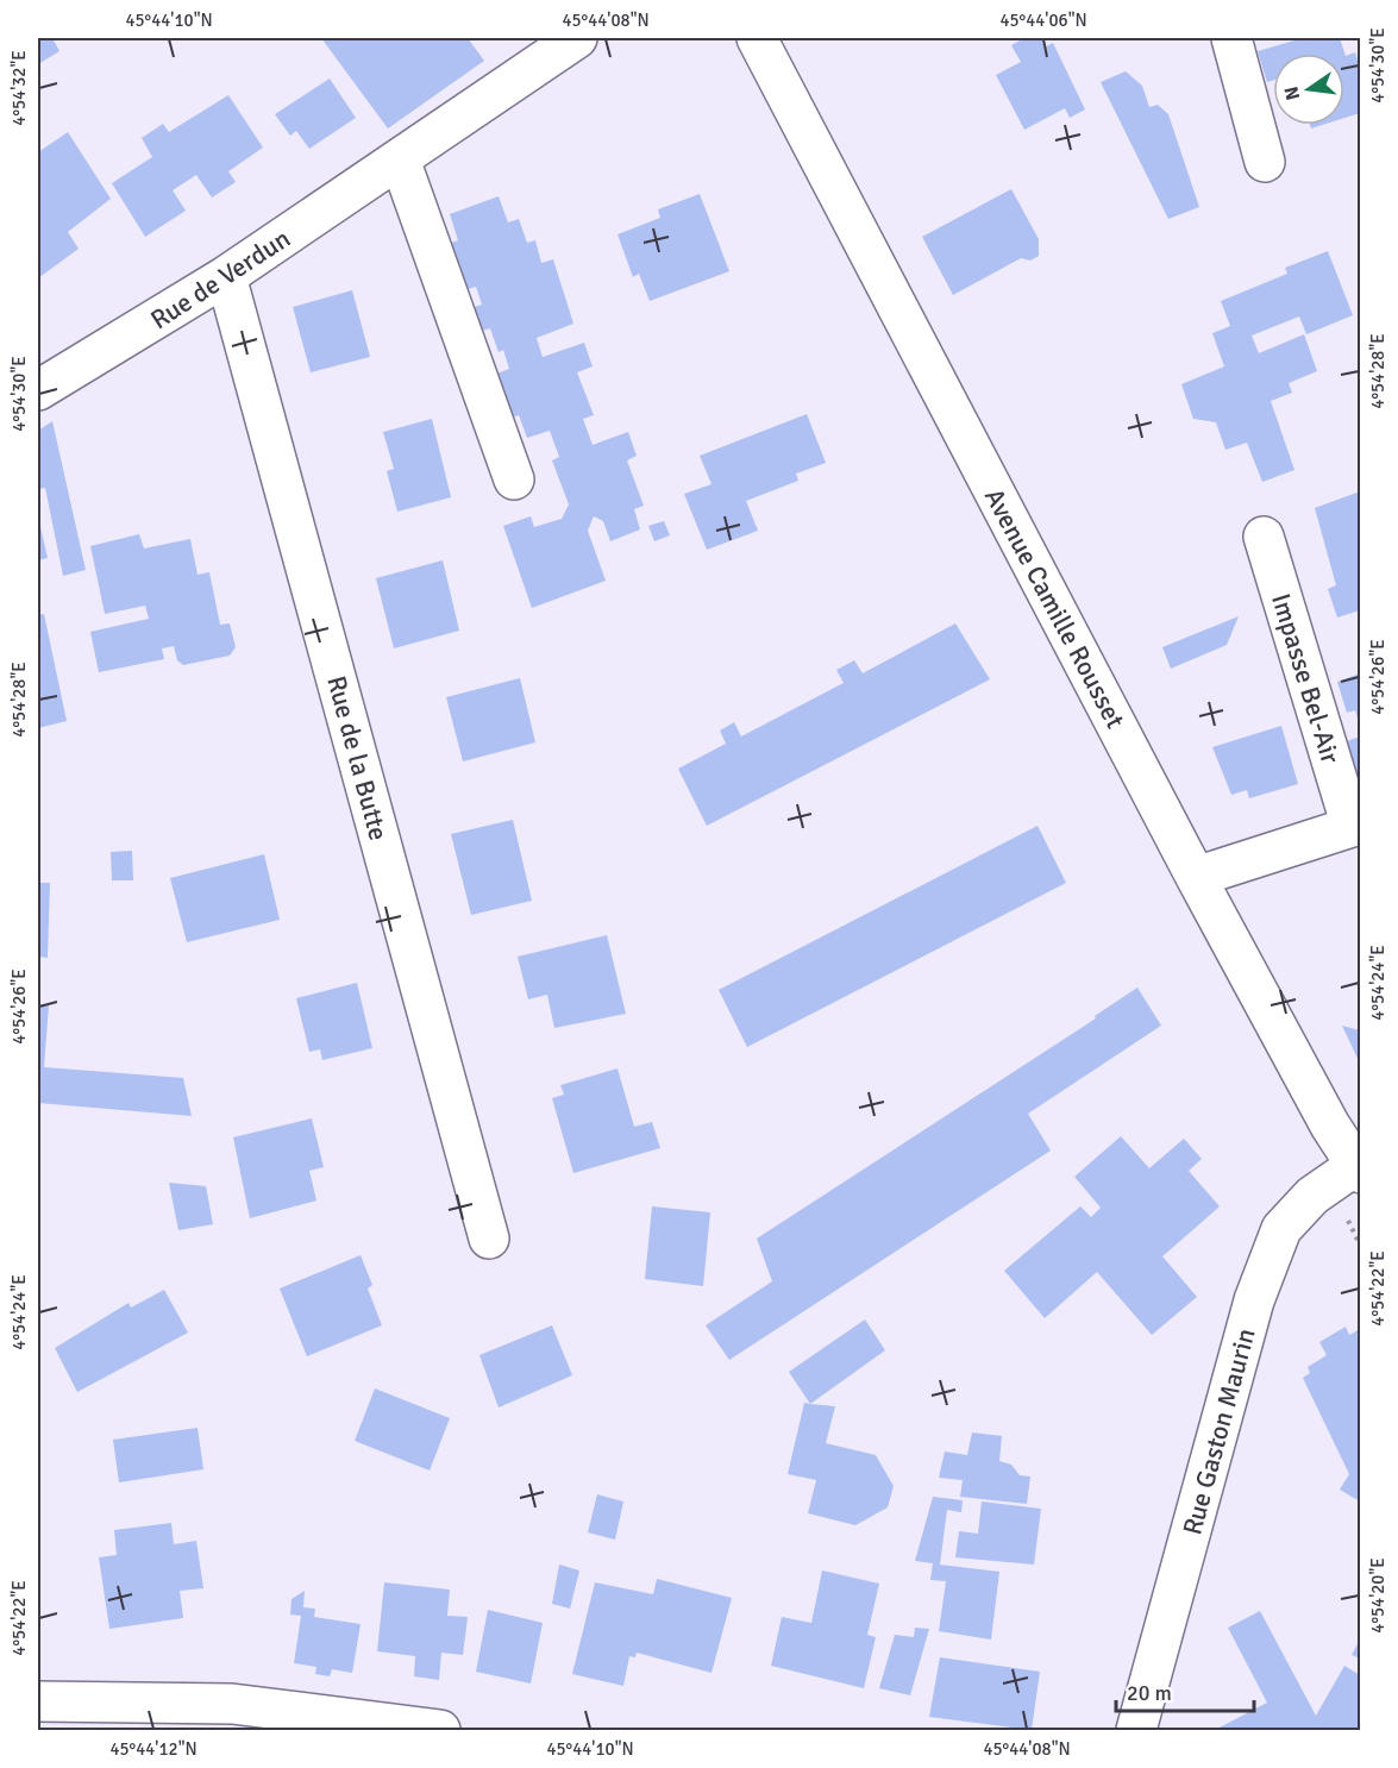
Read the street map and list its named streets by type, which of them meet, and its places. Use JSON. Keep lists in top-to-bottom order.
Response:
{
  "streets": {
    "street": [
      "Rue de Verdun",
      "Avenue Camille Rousset",
      "Impasse Bel-Air",
      "Rue de la Butte",
      "Rue Gaston Maurin"
    ]
  },
  "crossings": [
    ["Rue de Verdun", "Rue de la Butte"],
    ["Avenue Camille Rousset", "Impasse Bel-Air"],
    ["Avenue Camille Rousset", "Rue Gaston Maurin"]
  ],
  "scale_bar": "20 m",
  "north": "left",
  "coordinates": [
    "45°44'10\"N",
    "45°44'08\"N",
    "45°44'06\"N",
    "4°54'30\"E",
    "4°54'32\"E",
    "4°54'28\"E",
    "4°54'26\"E",
    "4°54'24\"E",
    "4°54'22\"E",
    "4°54'20\"E",
    "45°44'12\"N"
  ]
}
